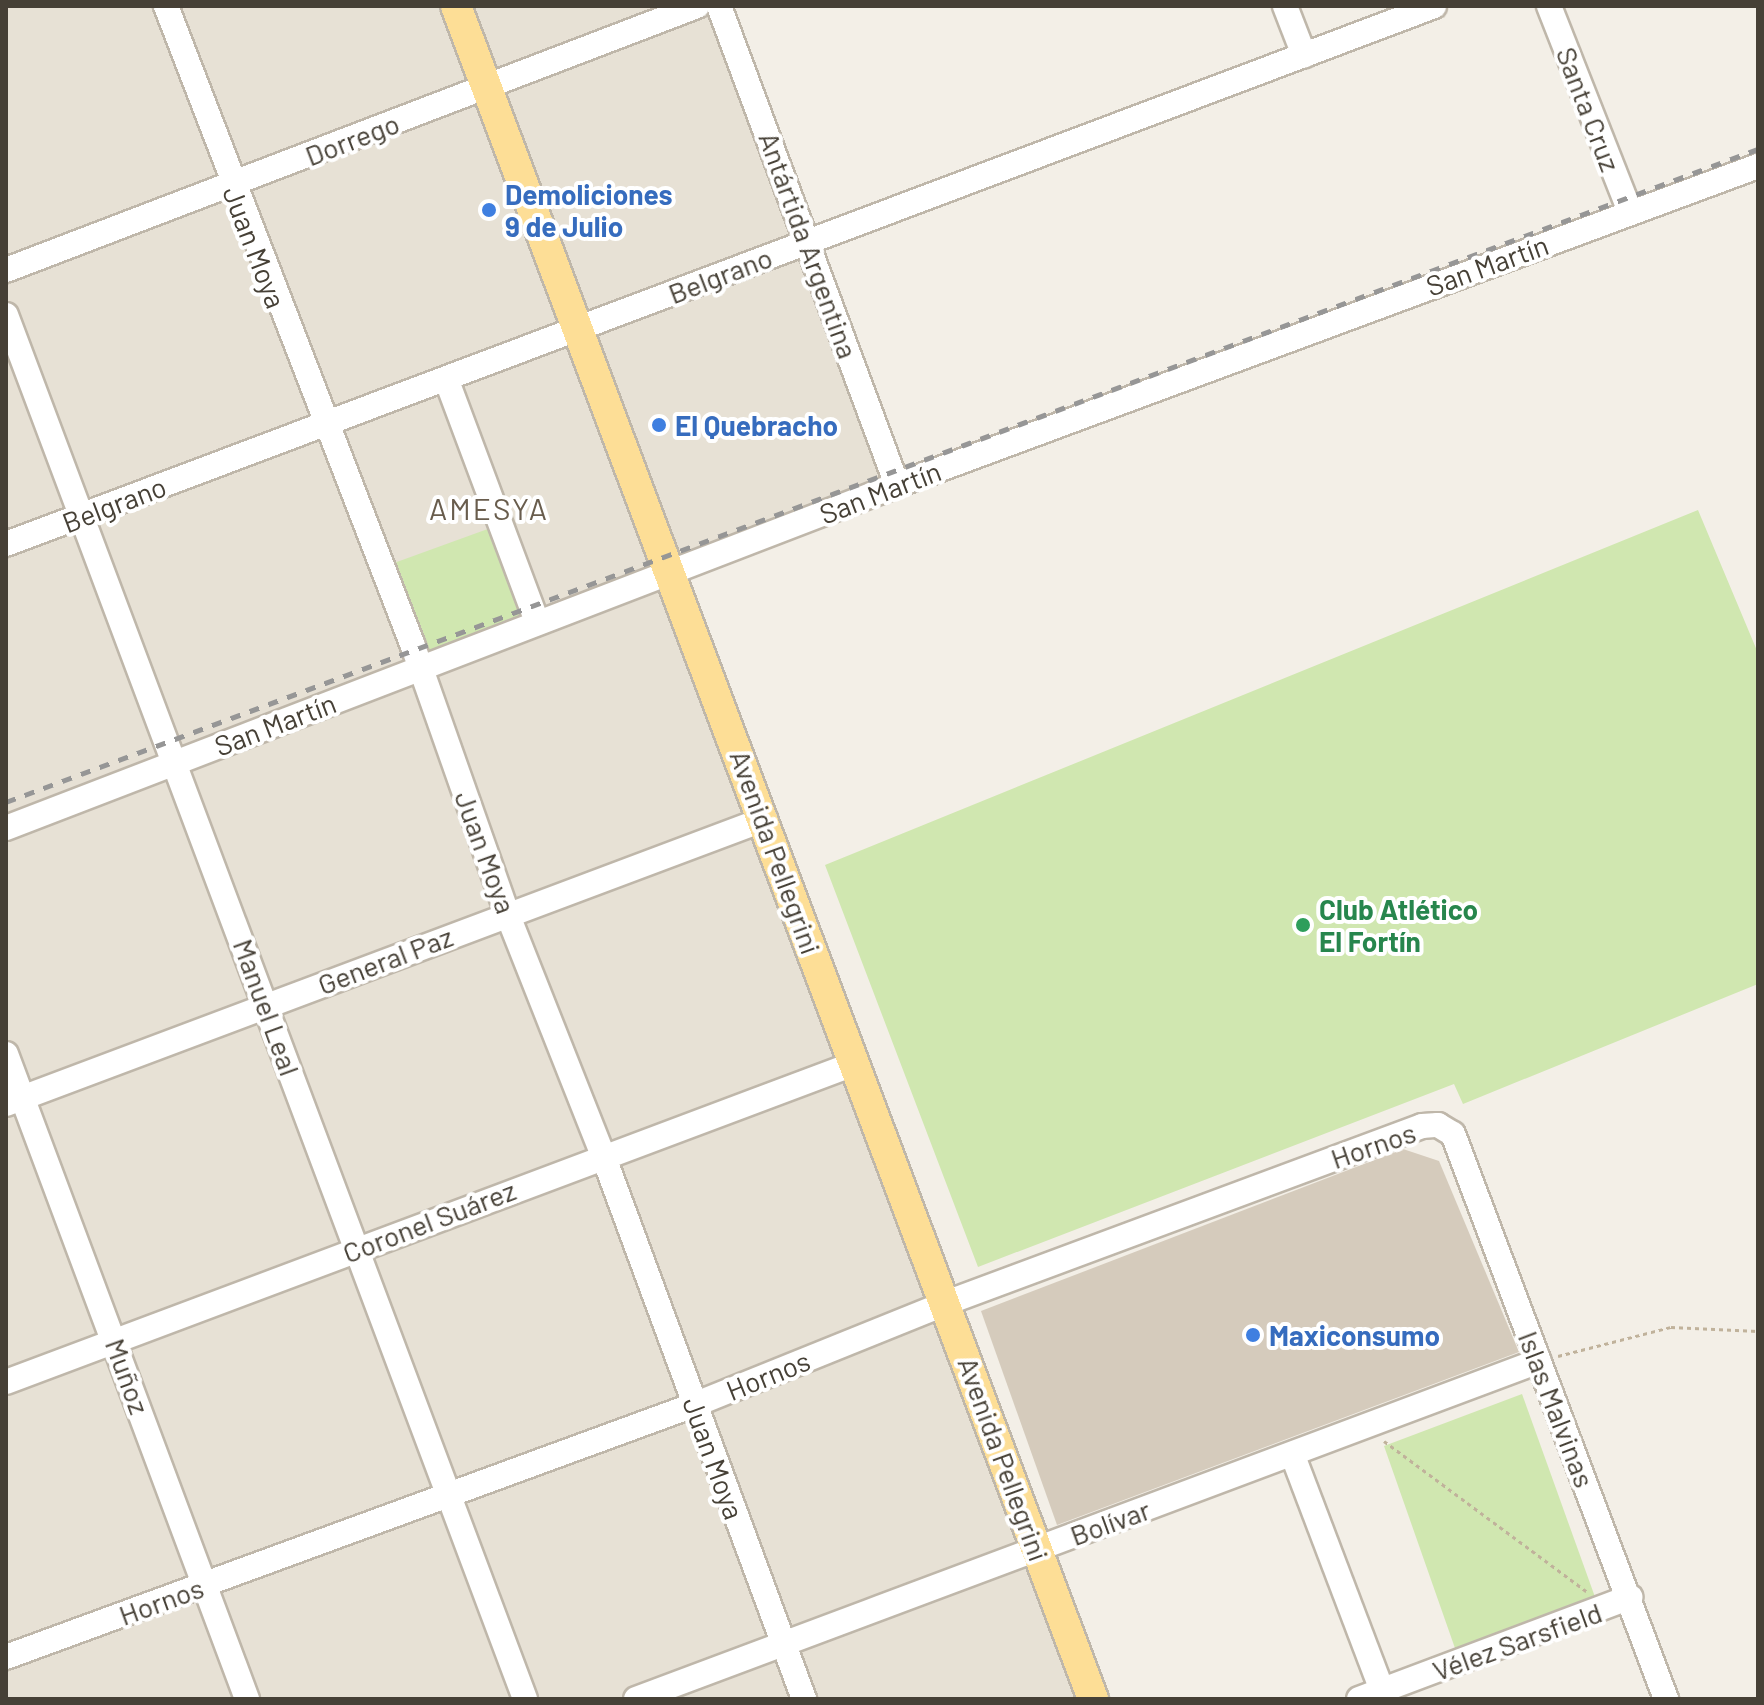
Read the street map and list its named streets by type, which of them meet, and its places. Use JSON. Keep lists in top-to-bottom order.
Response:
{
  "streets": {
    "main road": ["Avenida Pellegrini"],
    "street": [
      "Santa Cruz",
      "Dorrego",
      "Antártida Argentina",
      "Juan Moya",
      "San Martín",
      "Belgrano",
      "General Paz",
      "Manuel Leal",
      "Hornos",
      "Coronel Suárez",
      "Muñoz",
      "Islas Malvinas",
      "Bolívar",
      "Vélez Sarsfield"
    ]
  },
  "crossings": [
    ["Santa Cruz", "San Martín"],
    ["Dorrego", "Juan Moya"],
    ["Dorrego", "Avenida Pellegrini"],
    ["Antártida Argentina", "San Martín"],
    ["Antártida Argentina", "Belgrano"],
    ["Juan Moya", "San Martín"],
    ["Juan Moya", "Belgrano"],
    ["Juan Moya", "General Paz"],
    ["Juan Moya", "Hornos"],
    ["Juan Moya", "Coronel Suárez"],
    ["Juan Moya", "Bolívar"],
    ["San Martín", "Avenida Pellegrini"],
    ["San Martín", "Manuel Leal"],
    ["Belgrano", "Avenida Pellegrini"],
    ["Belgrano", "Manuel Leal"],
    ["Avenida Pellegrini", "General Paz"],
    ["Avenida Pellegrini", "Hornos"],
    ["Avenida Pellegrini", "Coronel Suárez"],
    ["Avenida Pellegrini", "Bolívar"],
    ["General Paz", "Manuel Leal"],
    ["General Paz", "Muñoz"],
    ["Manuel Leal", "Hornos"],
    ["Manuel Leal", "Coronel Suárez"],
    ["Hornos", "Muñoz"],
    ["Hornos", "Islas Malvinas"],
    ["Coronel Suárez", "Muñoz"],
    ["Islas Malvinas", "Bolívar"],
    ["Islas Malvinas", "Vélez Sarsfield"]
  ],
  "districts": ["AMESYA"],
  "places": [
    "Demoliciones 9 de Julio",
    "El Quebracho",
    "Club Atlético El Fortín",
    "Maxiconsumo"
  ]
}
